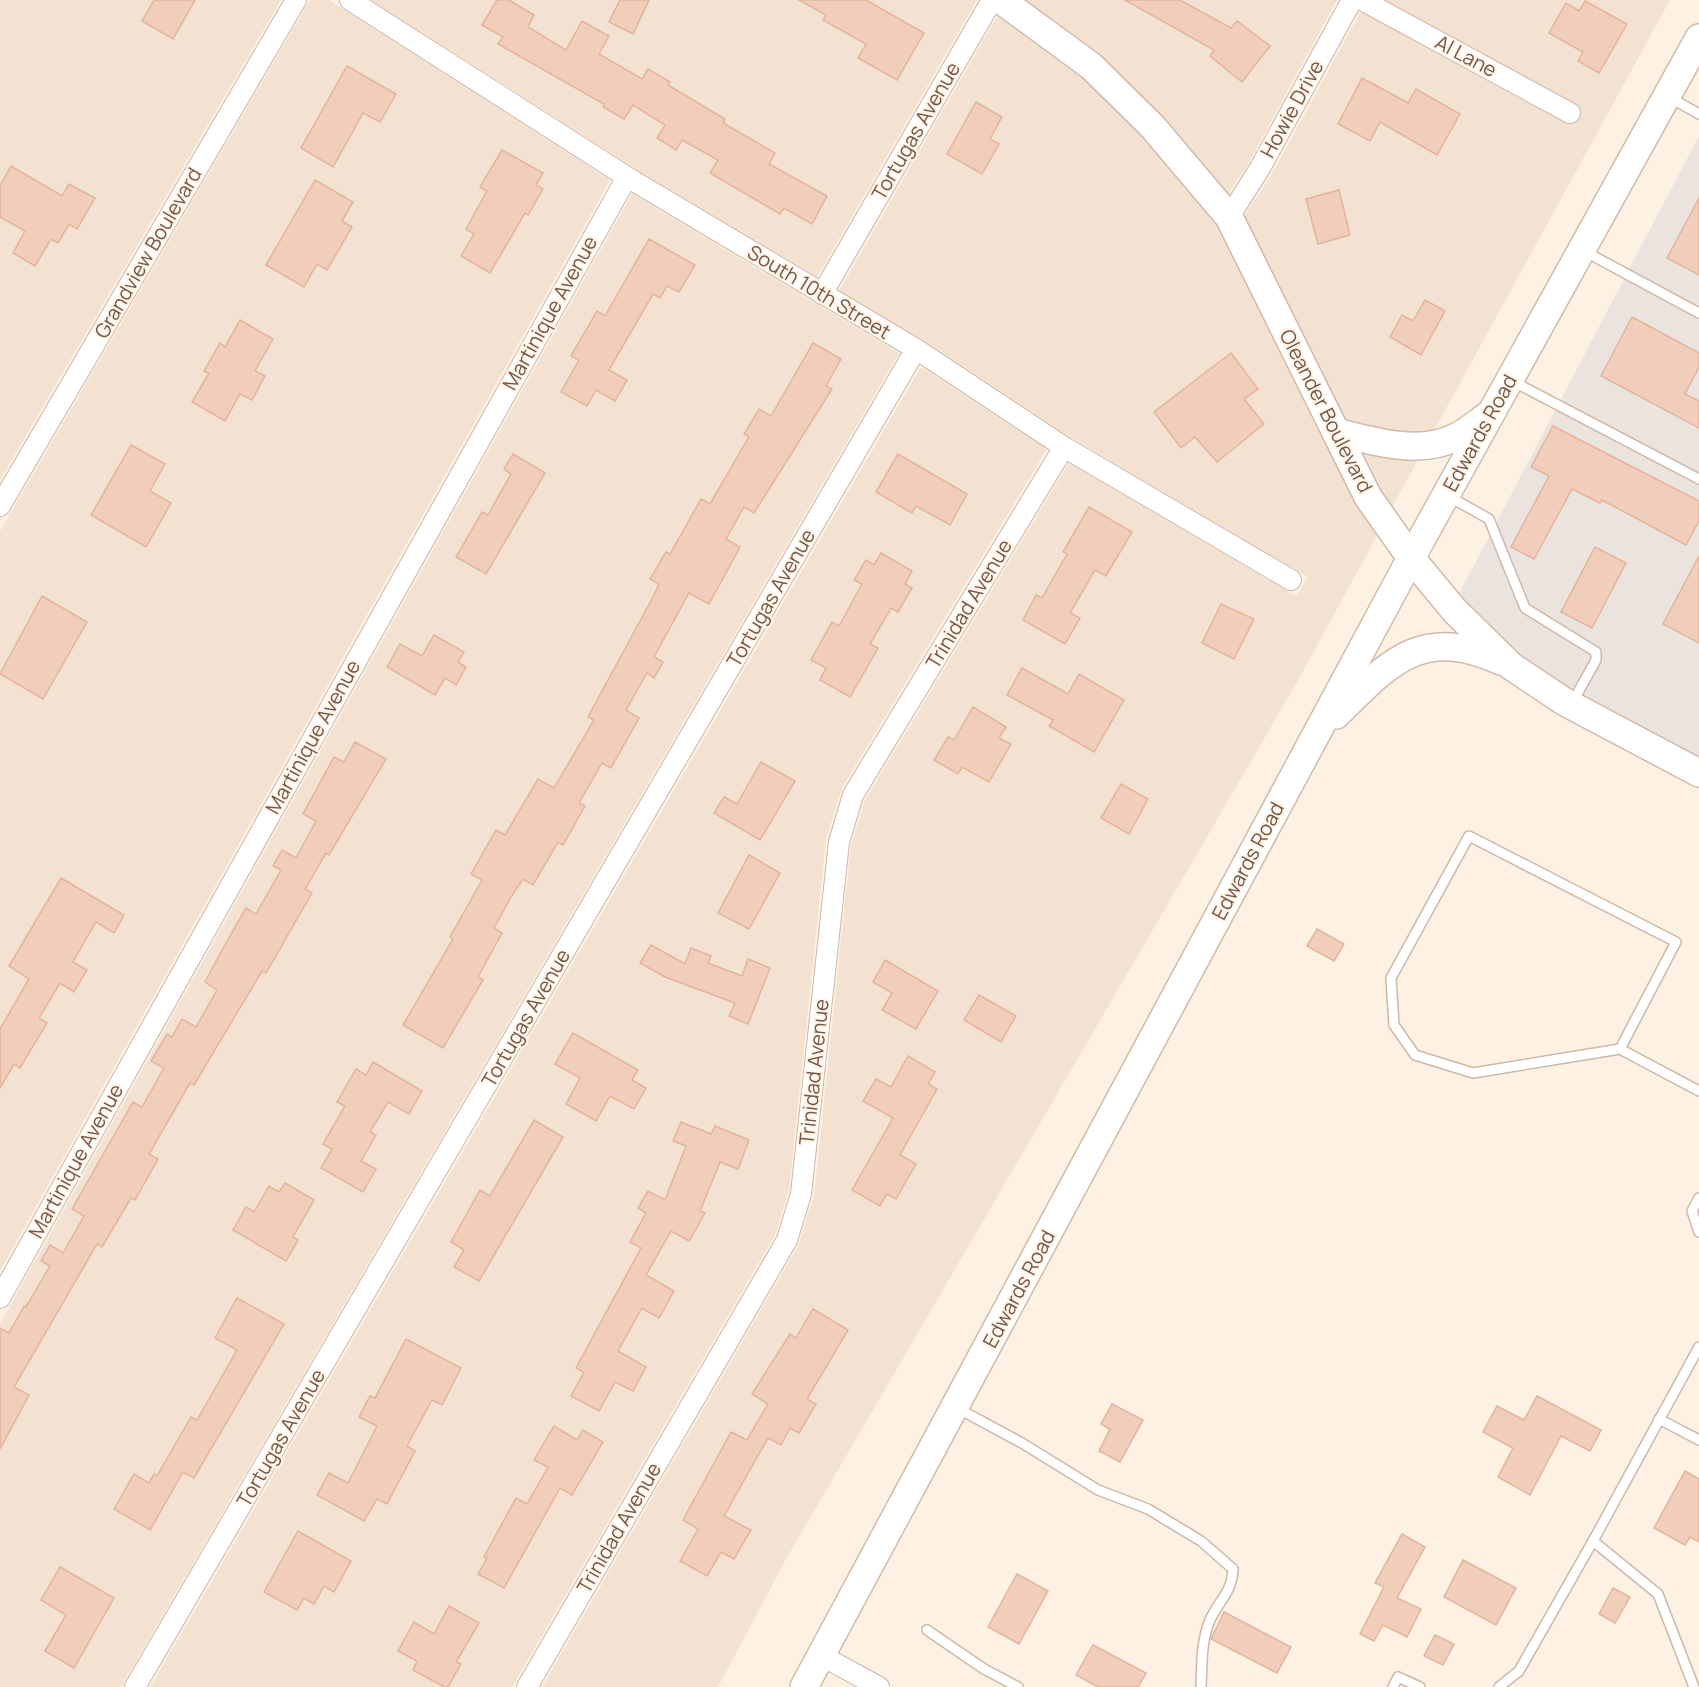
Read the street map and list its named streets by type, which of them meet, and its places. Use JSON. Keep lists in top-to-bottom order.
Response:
{
  "streets": {
    "main road": ["Oleander Boulevard", "Edwards Road"],
    "street": [
      "Al Lane",
      "Howie Drive",
      "Tortugas Avenue",
      "Grandview Boulevard",
      "South 10th Street",
      "Martinique Avenue",
      "Trinidad Avenue"
    ]
  },
  "crossings": [
    ["Howie Drive", "Oleander Boulevard"],
    ["Tortugas Avenue", "South 10th Street"],
    ["South 10th Street", "Martinique Avenue"],
    ["South 10th Street", "Trinidad Avenue"],
    ["Oleander Boulevard", "Edwards Road"]
  ]
}
